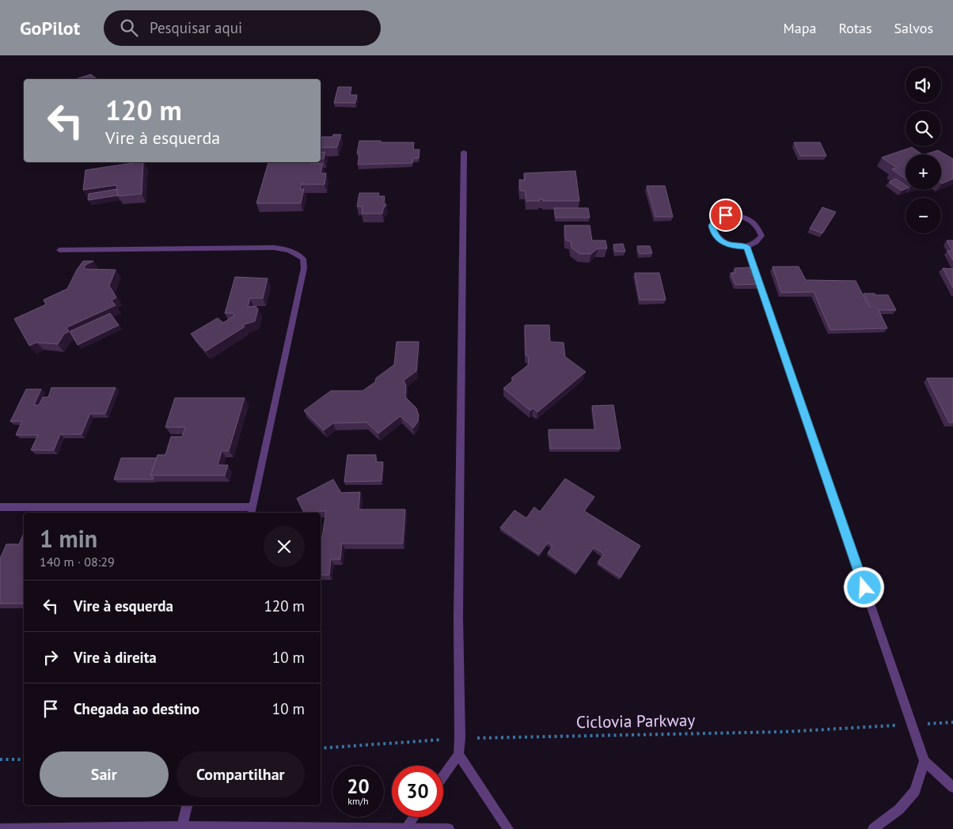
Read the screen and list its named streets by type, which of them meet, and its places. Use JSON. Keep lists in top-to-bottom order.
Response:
{
  "streets": {
    "path": ["Ciclovia Parkway"]
  },
  "page": {
    "header": "GoPilot",
    "search": "Pesquisar aqui",
    "nav": ["Mapa", "Rotas", "Salvos"],
    "map_buttons": ["+", "−"],
    "turn": ["120 m", "Vire à esquerda"],
    "heading": ["1 min", "140 m · 08:29"],
    "list": [
      {
        "name": "Vire à esquerda",
        "value": "120 m"
      },
      {
        "name": "Vire à direita",
        "value": "10 m"
      },
      {
        "name": "Chegada ao destino",
        "value": "10 m"
      }
    ],
    "buttons": ["Sair", "Compartilhar"],
    "speed": "20 km/h",
    "limit": "30"
  }
}
